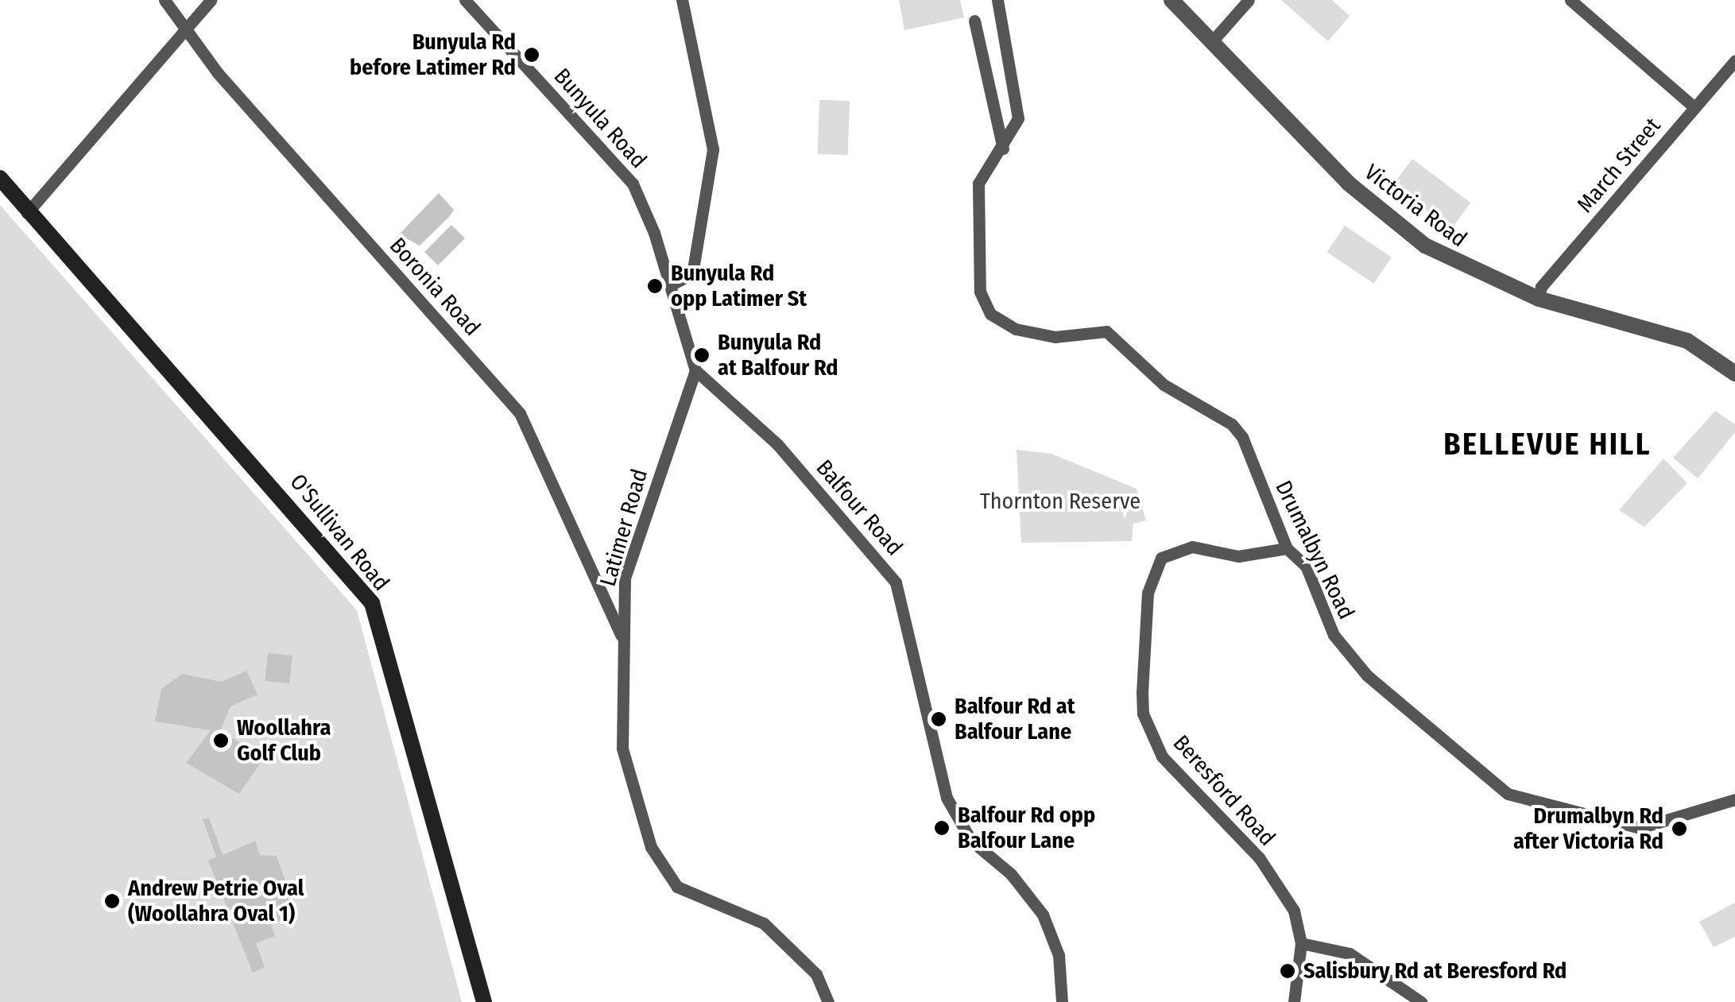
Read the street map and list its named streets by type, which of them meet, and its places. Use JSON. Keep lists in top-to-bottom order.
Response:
{
  "streets": {
    "main road": ["O'Sullivan Road"],
    "street": [
      "Bunyula Road",
      "March Street",
      "Victoria Road",
      "Boronia Road",
      "Balfour Road",
      "Latimer Road",
      "Drumalbyn Road",
      "Beresford Road"
    ]
  },
  "crossings": [
    ["March Street", "Victoria Road"],
    ["Boronia Road", "Latimer Road"],
    ["Balfour Road", "Latimer Road"],
    ["Drumalbyn Road", "Beresford Road"]
  ],
  "districts": ["BELLEVUE HILL"],
  "parks": ["Thornton Reserve"],
  "places": [
    "Bunyula Rd before Latimer Rd",
    "Bunyula Rd opp Latimer St",
    "Bunyula Rd at Balfour Rd",
    "Balfour Rd at Balfour Lane",
    "Woollahra Golf Club",
    "Balfour Rd opp Balfour Lane",
    "Drumalbyn Rd after Victoria Rd",
    "Andrew Petrie Oval (Woollahra Oval 1)",
    "Salisbury Rd at Beresford Rd"
  ]
}
